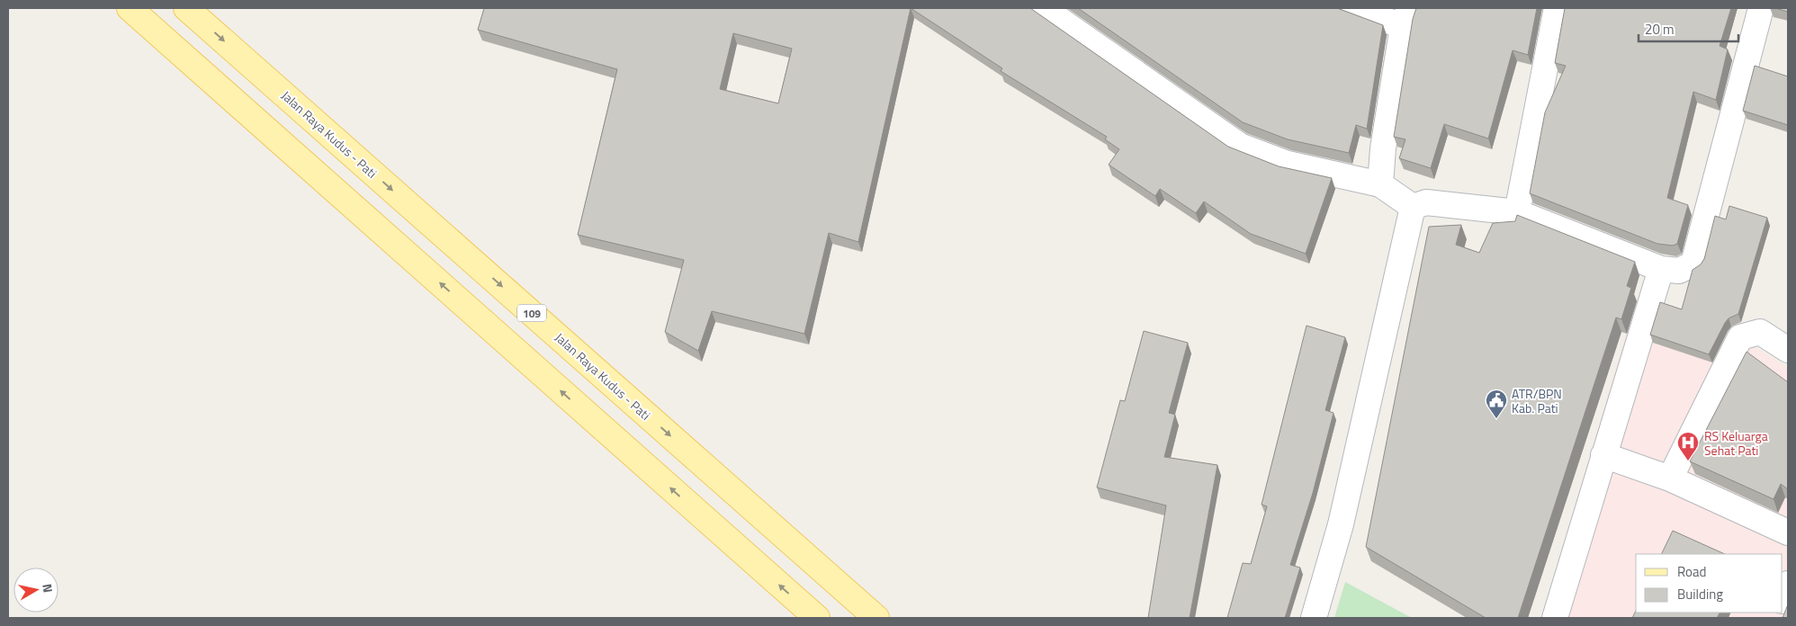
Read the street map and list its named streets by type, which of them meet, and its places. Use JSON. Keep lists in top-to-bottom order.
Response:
{
  "streets": {
    "main road": ["Jalan Raya Kudus - Pati", "109"]
  },
  "places": {
    "public building": ["ATR/BPN Kab. Pati"],
    "hospital": ["RS Keluarga Sehat Pati"]
  },
  "legend": ["Road", "Building"],
  "scale_bar": "20 m",
  "north": "right"
}
